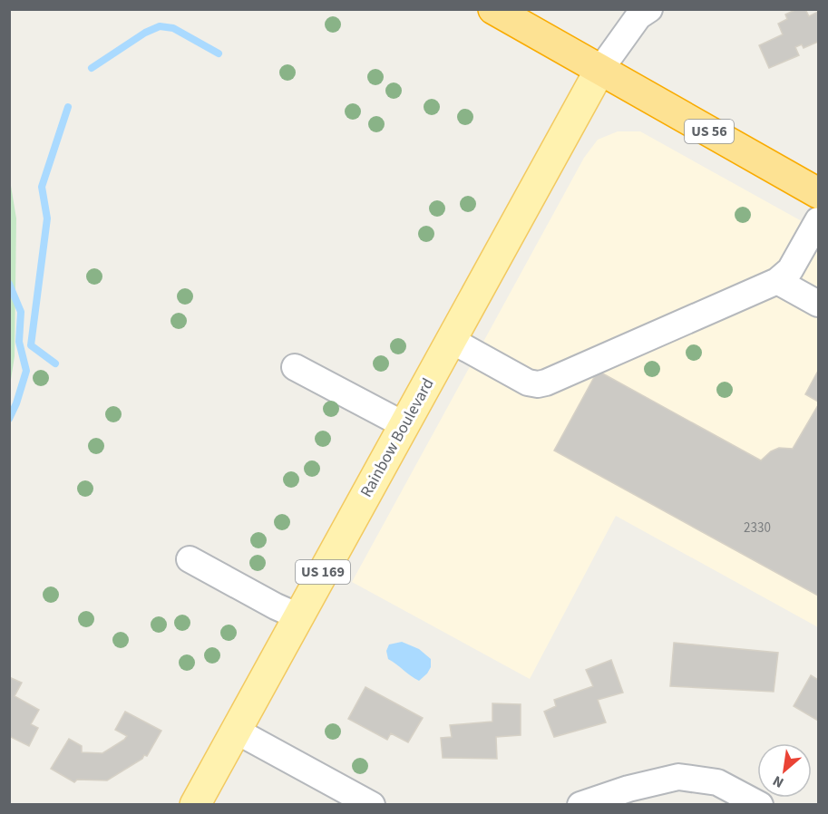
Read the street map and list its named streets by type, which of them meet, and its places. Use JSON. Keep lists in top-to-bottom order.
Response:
{
  "streets": {
    "highway": ["US 56"],
    "main road": ["Rainbow Boulevard", "US 169"]
  },
  "crossings": [
    ["US 56", "Rainbow Boulevard"]
  ],
  "house_numbers": ["2330"],
  "north": "bottom left"
}
